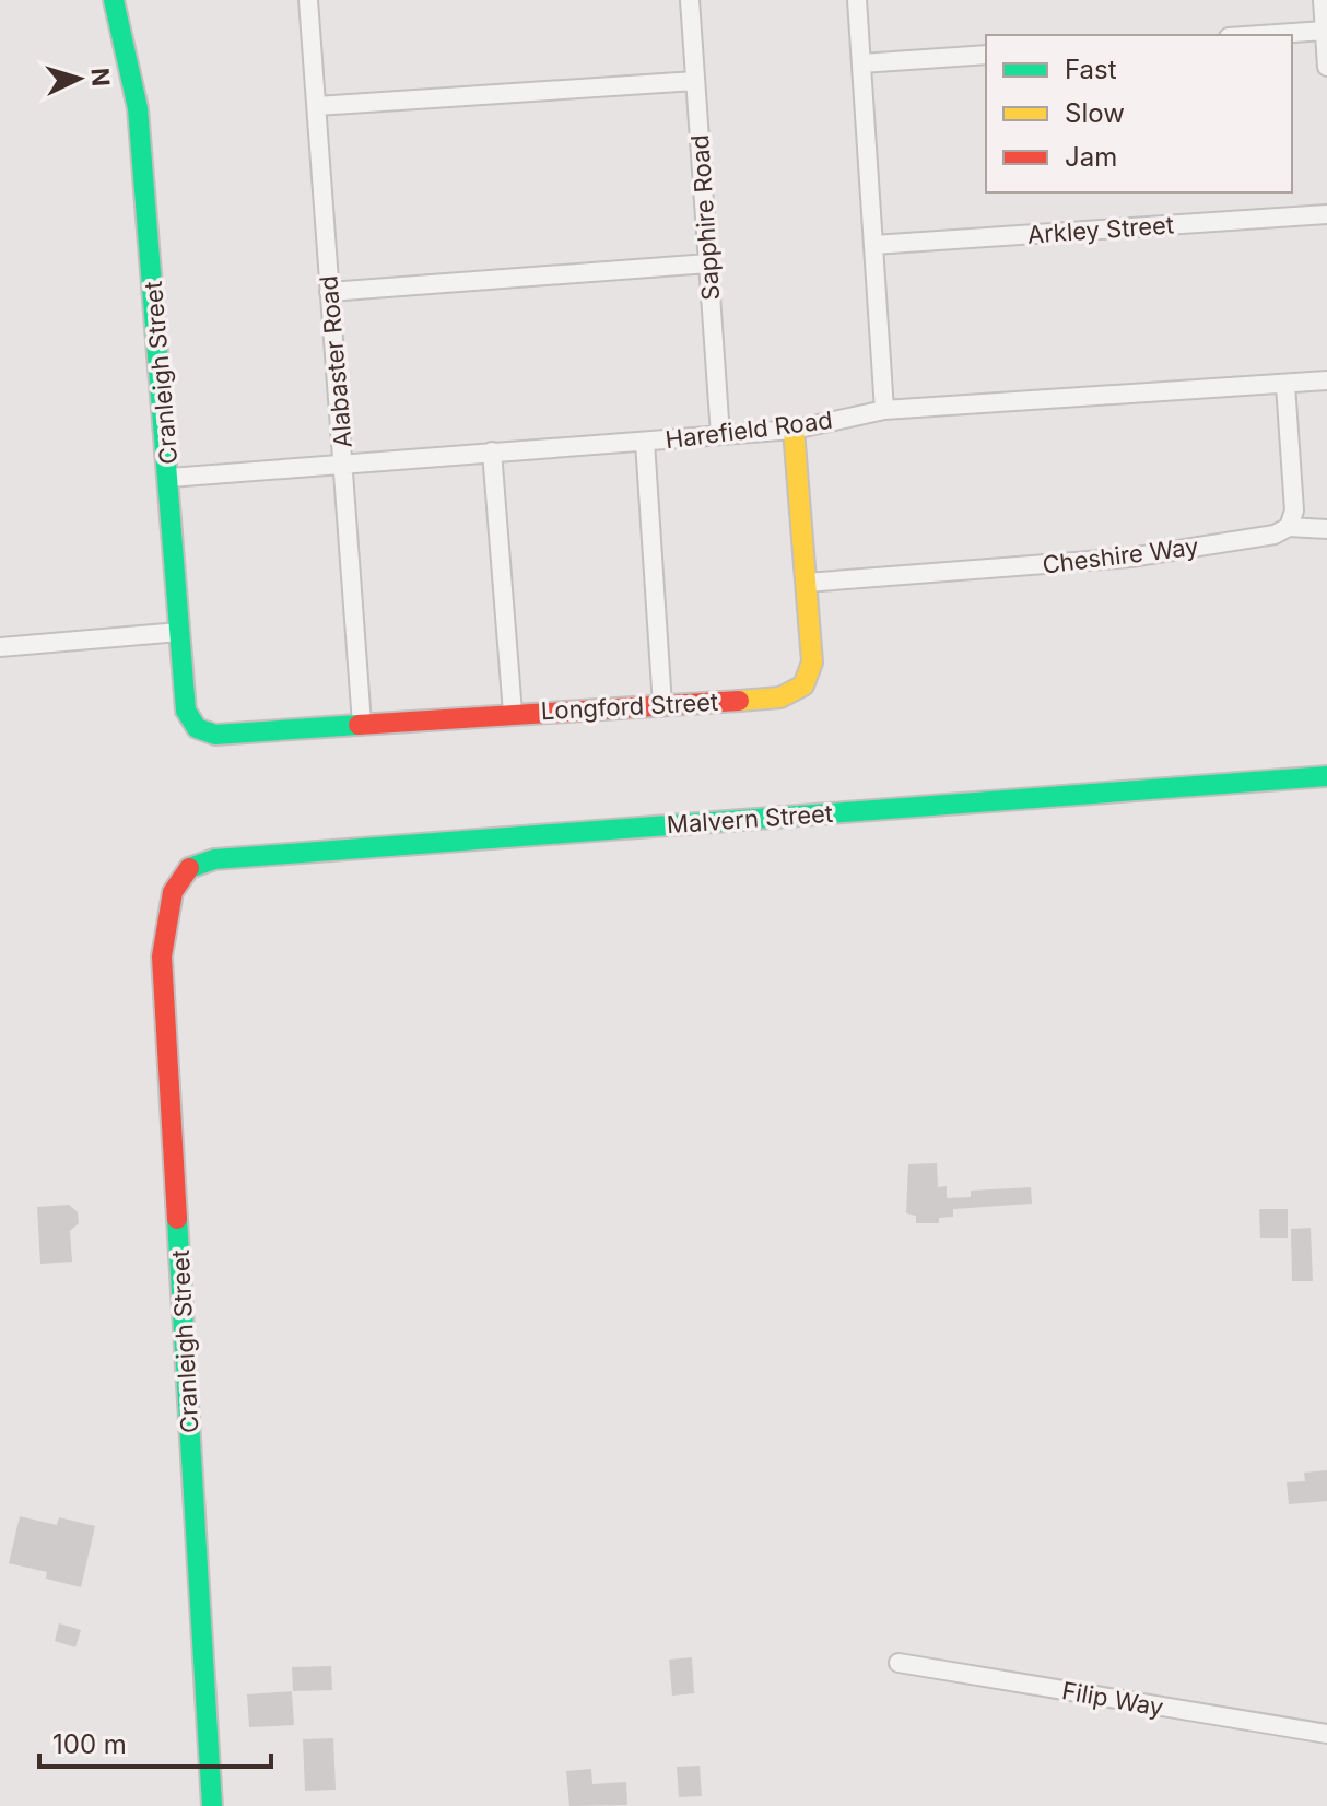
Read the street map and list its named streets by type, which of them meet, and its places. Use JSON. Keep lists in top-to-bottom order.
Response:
{
  "streets": {
    "street": [
      "Sapphire Road",
      "Arkley Street",
      "Alabaster Road",
      "Cranleigh Street",
      "Harefield Road",
      "Cheshire Way",
      "Longford Street",
      "Malvern Street",
      "Filip Way"
    ]
  },
  "crossings": [
    ["Sapphire Road", "Harefield Road"],
    ["Alabaster Road", "Harefield Road"],
    ["Alabaster Road", "Longford Street"],
    ["Cranleigh Street", "Harefield Road"],
    ["Cranleigh Street", "Longford Street"],
    ["Cranleigh Street", "Malvern Street"],
    ["Harefield Road", "Longford Street"],
    ["Cheshire Way", "Longford Street"]
  ],
  "legend": ["Fast", "Slow", "Jam"],
  "scale_bar": "100 m",
  "north": "right"
}
